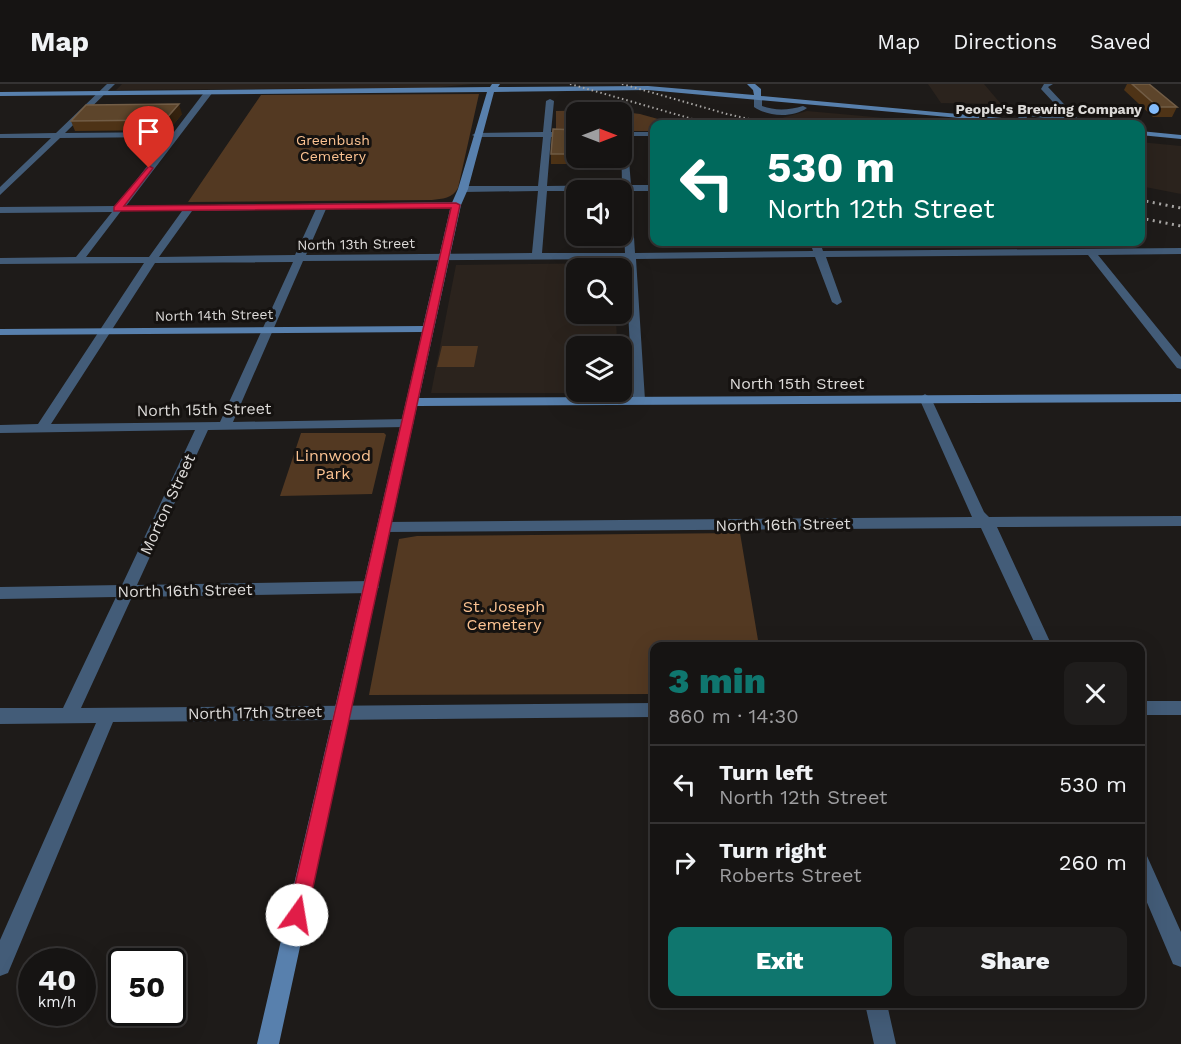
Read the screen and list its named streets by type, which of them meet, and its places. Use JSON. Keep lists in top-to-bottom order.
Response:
{
  "streets": {
    "main road": ["North 14th Street", "North 15th Street"],
    "street": [
      "North 13th Street",
      "Morton Street",
      "North 16th Street",
      "North 17th Street"
    ]
  },
  "crossings": [
    ["North 15th Street", "Morton Street"],
    ["Morton Street", "North 16th Street"],
    ["Morton Street", "North 17th Street"]
  ],
  "parks": ["Greenbush Cemetery", "Linnwood Park", "St. Joseph Cemetery"],
  "places": ["People's Brewing Company"],
  "north": "right",
  "page": {
    "header": "Map",
    "nav": ["Map", "Directions", "Saved"],
    "turn": ["530 m", "North 12th Street"],
    "heading": ["3 min", "860 m · 14:30"],
    "list": [
      {
        "name": "Turn left",
        "note": "North 12th Street",
        "value": "530 m"
      },
      {
        "name": "Turn right",
        "note": "Roberts Street",
        "value": "260 m"
      }
    ],
    "buttons": ["Exit", "Share"],
    "speed": "40 km/h",
    "limit": "50"
  }
}
